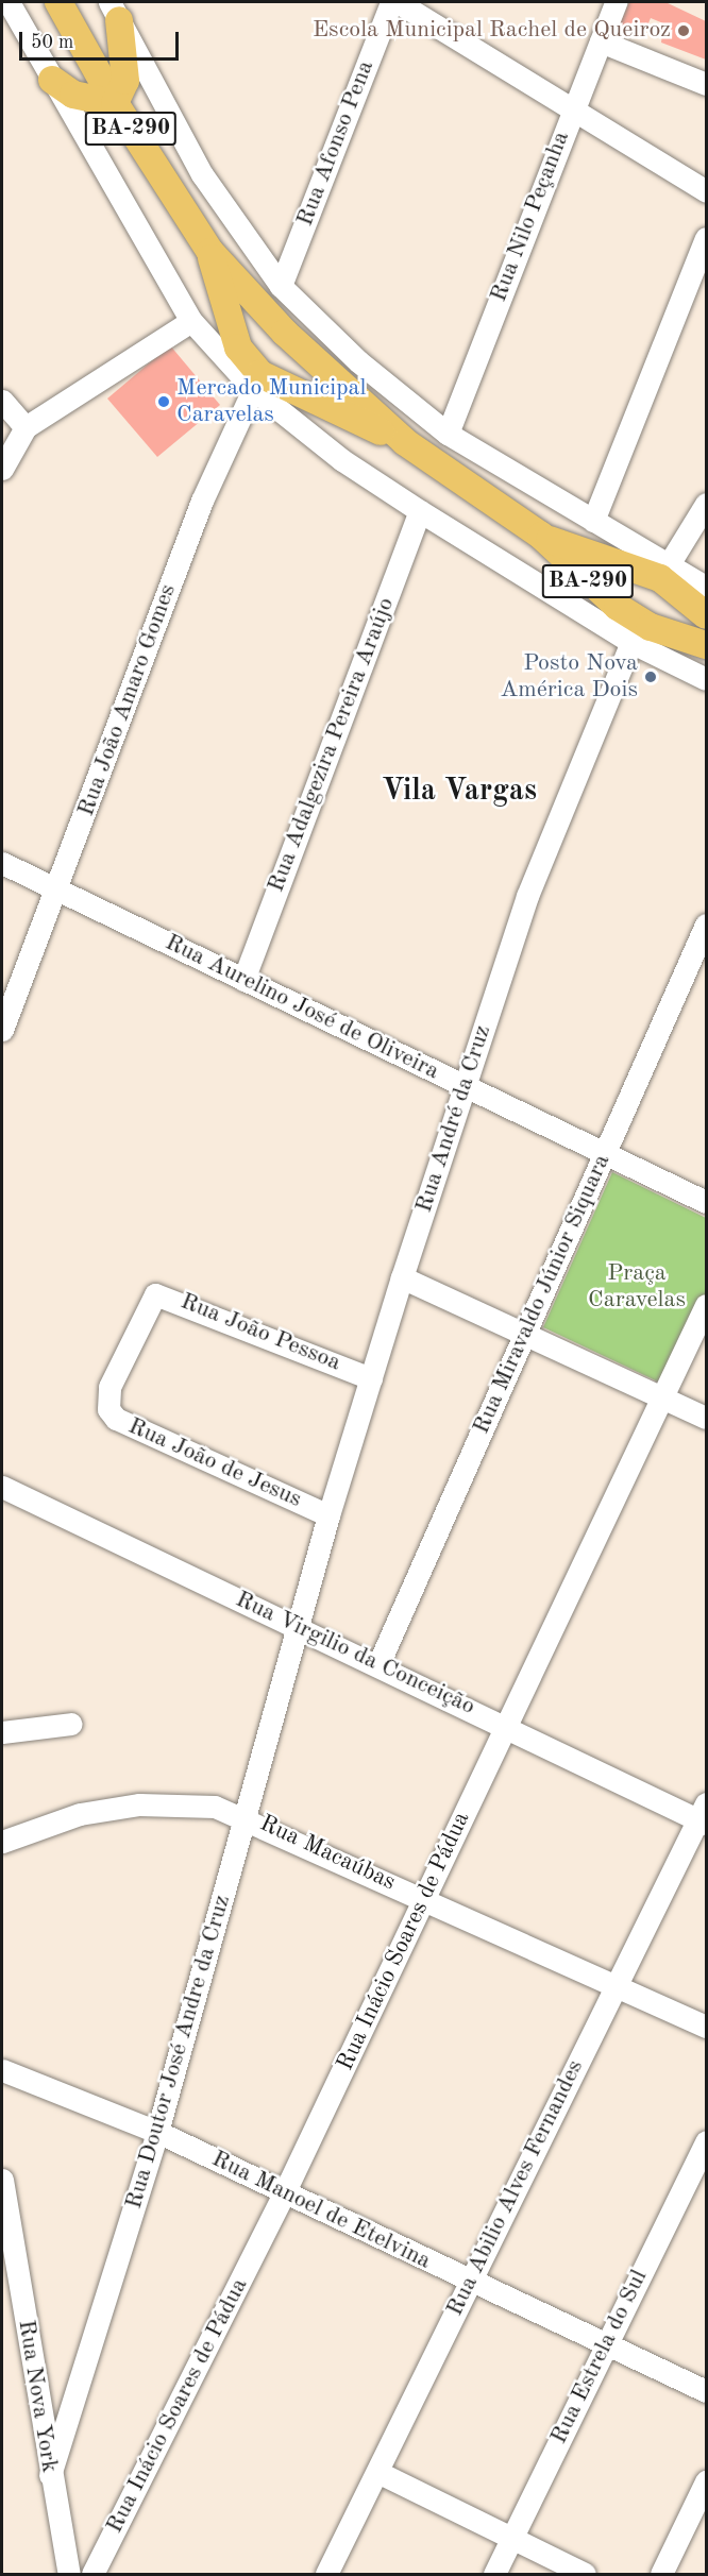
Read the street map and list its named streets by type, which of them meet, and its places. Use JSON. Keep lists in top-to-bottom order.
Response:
{
  "streets": {
    "main road": ["BA-290"],
    "street": [
      "Rua Afonso Pena",
      "Rua Nilo Peçanha",
      "Rua João Amaro Gomes",
      "Rua Adalgezira Pereira Araújo",
      "Rua Aurelino José de Oliveira",
      "Rua André da Cruz",
      "Rua Miravaldo Júnior Siquara",
      "Rua João Pessoa",
      "Rua João de Jesus",
      "Rua Virgilio da Conceição",
      "Rua Macaúbas",
      "Rua Inácio Soares de Pádua",
      "Rua Doutor José Andre da Cruz",
      "Rua Abilio Alves Fernandes",
      "Rua Manoel de Etelvina",
      "Rua Estrela do Sul",
      "Rua Nova York"
    ]
  },
  "crossings": [
    ["BA-290", "Rua André da Cruz"],
    ["Rua João Amaro Gomes", "Rua Aurelino José de Oliveira"],
    ["Rua Adalgezira Pereira Araújo", "Rua Aurelino José de Oliveira"],
    ["Rua Aurelino José de Oliveira", "Rua André da Cruz"],
    ["Rua Aurelino José de Oliveira", "Rua Miravaldo Júnior Siquara"],
    ["Rua André da Cruz", "Rua João Pessoa"],
    ["Rua André da Cruz", "Rua João de Jesus"],
    ["Rua André da Cruz", "Rua Virgilio da Conceição"],
    ["Rua André da Cruz", "Rua Doutor José Andre da Cruz"],
    ["Rua Miravaldo Júnior Siquara", "Rua Virgilio da Conceição"],
    ["Rua João Pessoa", "Rua João de Jesus"],
    ["Rua Virgilio da Conceição", "Rua Inácio Soares de Pádua"],
    ["Rua Virgilio da Conceição", "Rua Doutor José Andre da Cruz"],
    ["Rua Virgilio da Conceição", "Rua Abilio Alves Fernandes"],
    ["Rua Macaúbas", "Rua Inácio Soares de Pádua"],
    ["Rua Macaúbas", "Rua Doutor José Andre da Cruz"],
    ["Rua Macaúbas", "Rua Abilio Alves Fernandes"],
    ["Rua Inácio Soares de Pádua", "Rua Manoel de Etelvina"],
    ["Rua Doutor José Andre da Cruz", "Rua Manoel de Etelvina"],
    ["Rua Doutor José Andre da Cruz", "Rua Nova York"],
    ["Rua Abilio Alves Fernandes", "Rua Manoel de Etelvina"],
    ["Rua Manoel de Etelvina", "Rua Estrela do Sul"]
  ],
  "districts": ["Vila Vargas"],
  "parks": ["Praça Caravelas"],
  "places": ["Escola Municipal Rachel de Queiroz", "Mercado Municipal Caravelas", "Posto Nova América Dois"],
  "scale_bar": "50 m"
}
